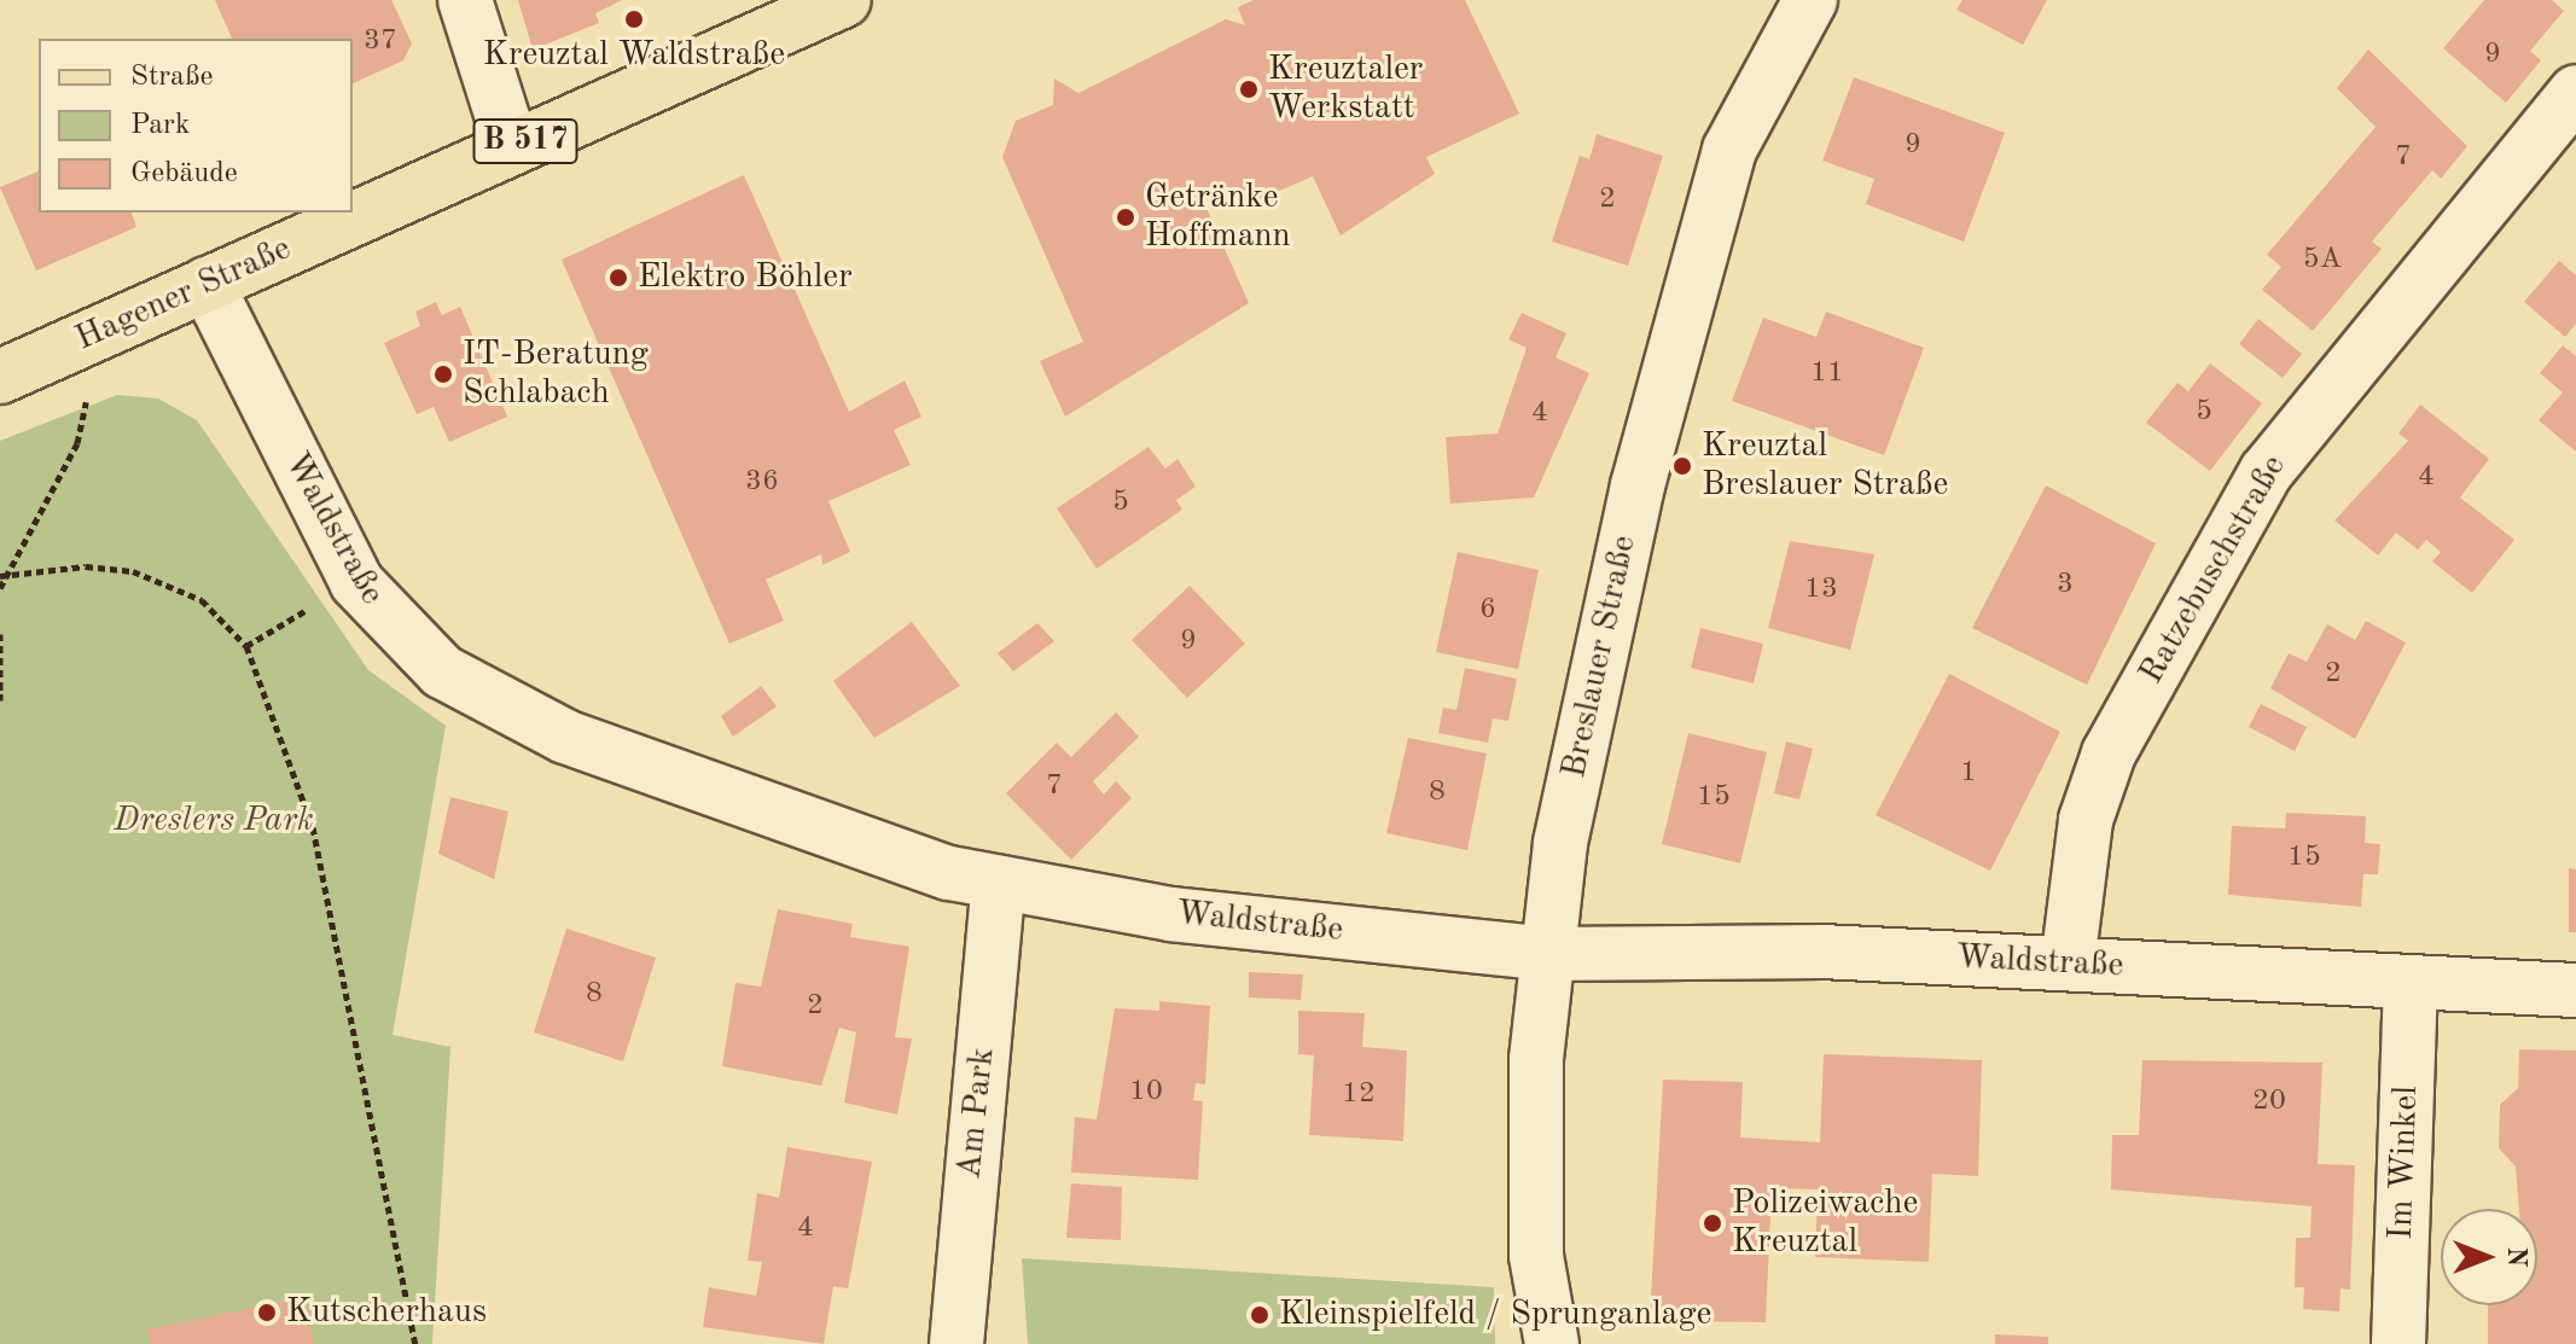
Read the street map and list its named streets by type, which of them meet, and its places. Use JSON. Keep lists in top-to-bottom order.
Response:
{
  "streets": {
    "main road": ["B 517", "Hagener Straße"],
    "street": [
      "Waldstraße",
      "Ratzebuschstraße",
      "Breslauer Straße",
      "Am Park",
      "Im Winkel"
    ]
  },
  "crossings": [
    ["Hagener Straße", "Waldstraße"],
    ["Waldstraße", "Ratzebuschstraße"],
    ["Waldstraße", "Breslauer Straße"],
    ["Waldstraße", "Am Park"],
    ["Waldstraße", "Im Winkel"]
  ],
  "parks": ["Dreslers Park"],
  "places": [
    "Kreuztal Waldstraße",
    "Kreuztaler Werkstatt",
    "Getränke Hoffmann",
    "Elektro Böhler",
    "IT-Beratung Schlabach",
    "Kreuztal Breslauer Straße",
    "Polizeiwache Kreuztal",
    "Kutscherhaus",
    "Kleinspielfeld / Sprunganlage"
  ],
  "house_numbers": [
    "37",
    "9",
    "9",
    "7",
    "2",
    "5A",
    "11",
    "5",
    "4",
    "4",
    "36",
    "5",
    "3",
    "13",
    "6",
    "9",
    "2",
    "1",
    "7",
    "8",
    "15",
    "15",
    "8",
    "2",
    "10",
    "12",
    "20",
    "4"
  ],
  "legend": ["Straße", "Park", "Gebäude"],
  "north": "right"
}
